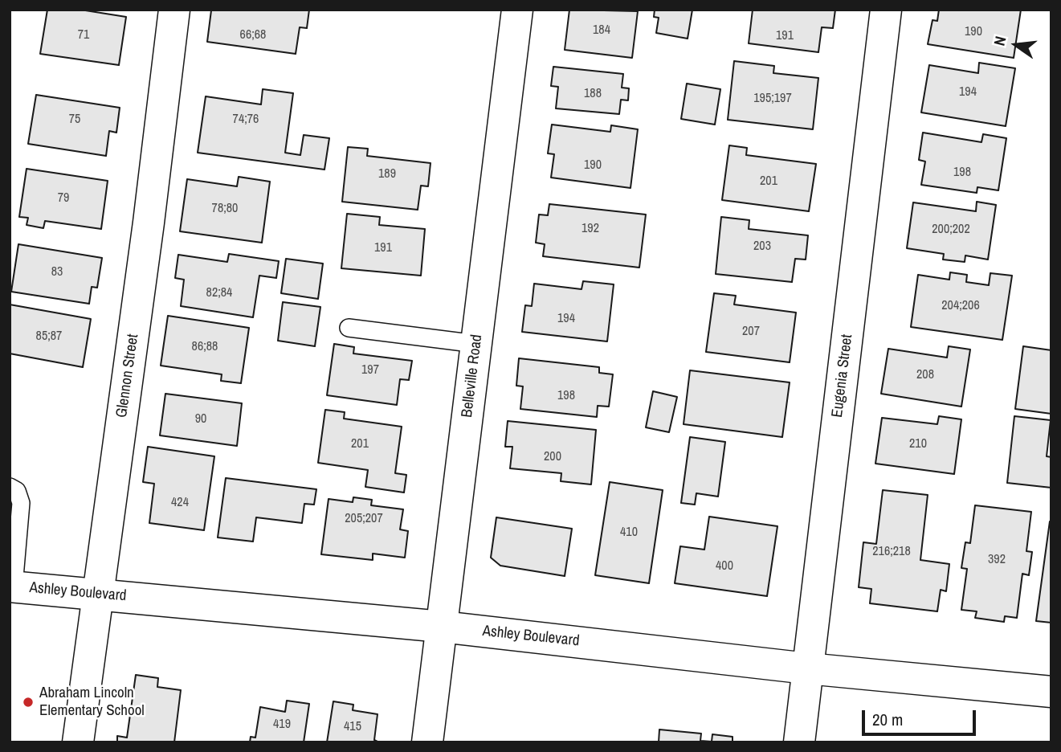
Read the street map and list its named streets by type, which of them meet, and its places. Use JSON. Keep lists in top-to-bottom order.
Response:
{
  "streets": {
    "street": [
      "Glennon Street",
      "Belleville Road",
      "Eugenia Street",
      "Ashley Boulevard"
    ]
  },
  "crossings": [
    ["Glennon Street", "Ashley Boulevard"],
    ["Belleville Road", "Ashley Boulevard"],
    ["Eugenia Street", "Ashley Boulevard"]
  ],
  "places": ["Abraham Lincoln Elementary School"],
  "house_numbers": [
    "184",
    "190",
    "71",
    "66;68",
    "191",
    "194",
    "188",
    "195;197",
    "75",
    "74;76",
    "190",
    "198",
    "189",
    "201",
    "79",
    "78;80",
    "192",
    "200;202",
    "203",
    "191",
    "83",
    "82;84",
    "204;206",
    "194",
    "207",
    "85;87",
    "86;88",
    "197",
    "208",
    "198",
    "90",
    "201",
    "210",
    "200",
    "424",
    "205;207",
    "410",
    "216;218",
    "392",
    "400",
    "419",
    "415"
  ],
  "scale_bar": "20 m",
  "north": "left"
}
